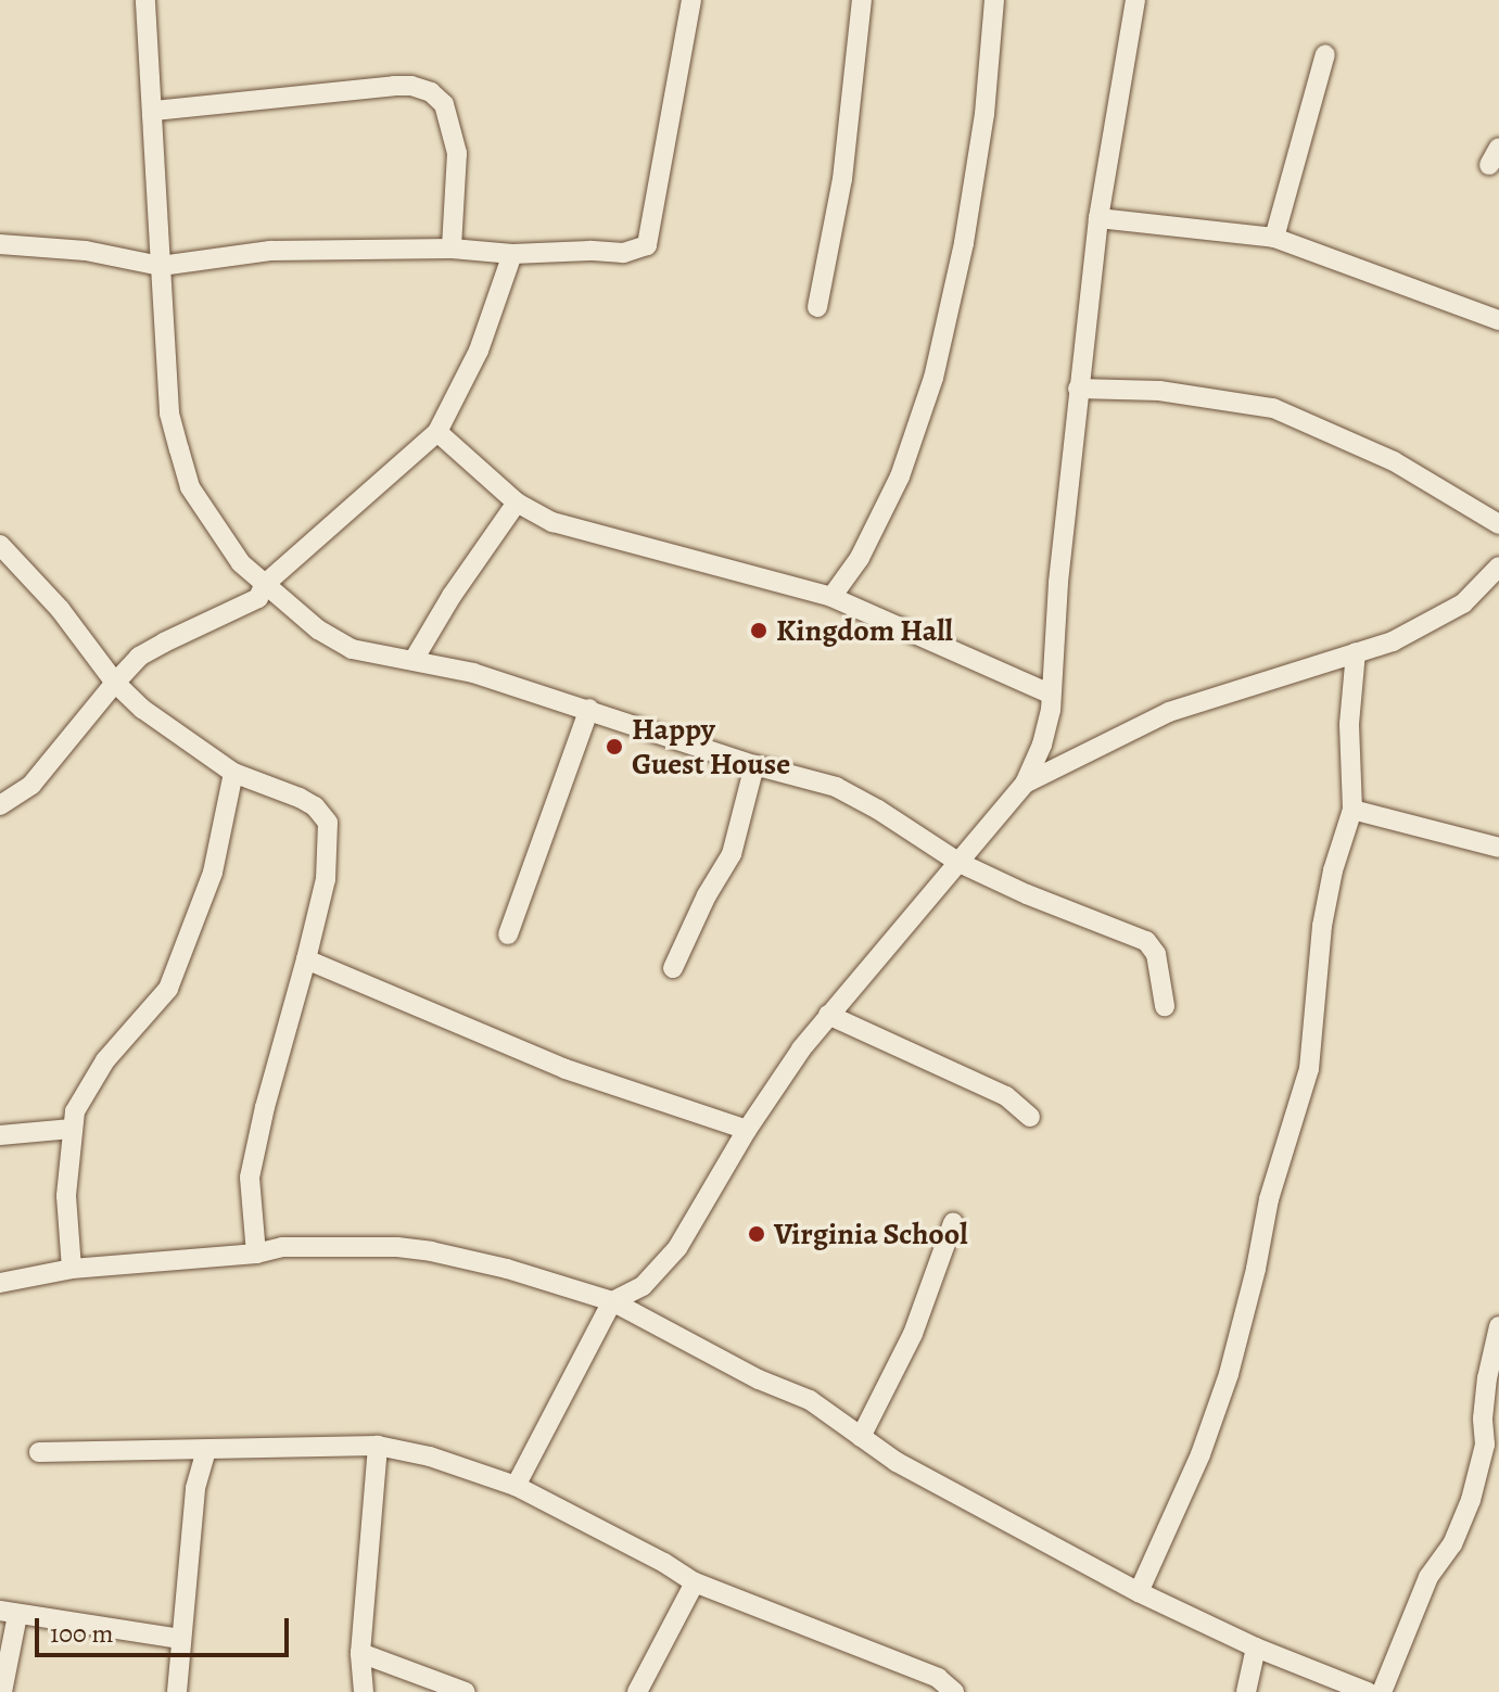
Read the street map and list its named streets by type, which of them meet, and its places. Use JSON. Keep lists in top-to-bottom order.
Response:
{
  "places": ["Kingdom Hall", "Happy Guest House", "Virginia School"],
  "scale_bar": "100 m"
}
